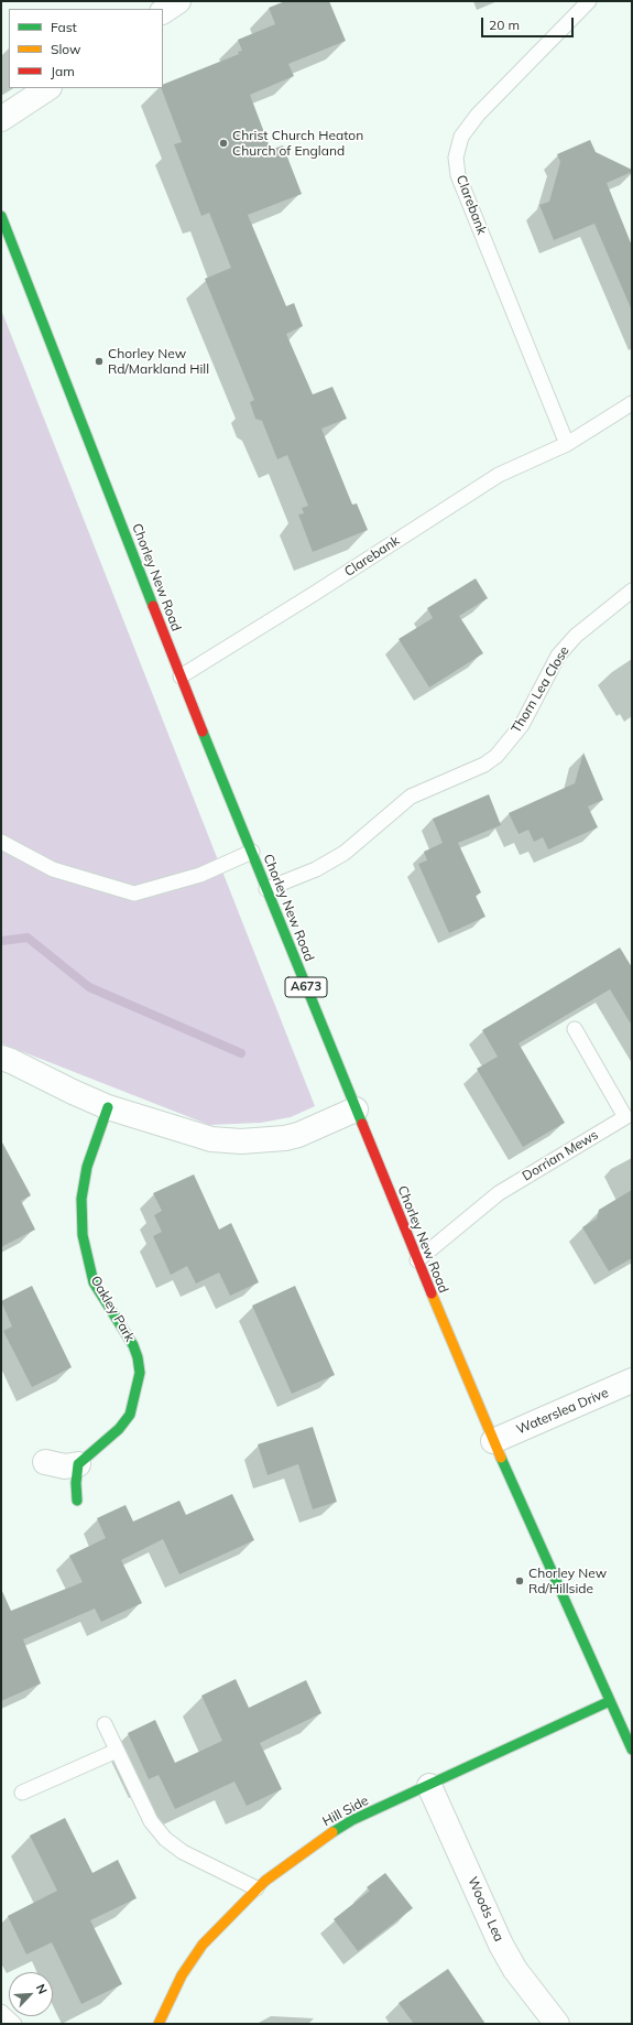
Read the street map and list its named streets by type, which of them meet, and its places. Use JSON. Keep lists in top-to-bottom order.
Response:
{
  "streets": {
    "main road": [
      "Chorley New Road",
      "A673",
      "Oakley Park",
      "Hill Side"
    ],
    "street": ["Waterslea Drive", "Woods Lea"],
    "lane": ["Clarebank", "Thorn Lea Close", "Dorrian Mews"]
  },
  "crossings": [
    ["Clarebank", "Chorley New Road"],
    ["Chorley New Road", "Thorn Lea Close"],
    ["Chorley New Road", "Dorrian Mews"],
    ["Chorley New Road", "Waterslea Drive"],
    ["Chorley New Road", "Hill Side"],
    ["Hill Side", "Woods Lea"]
  ],
  "places": ["Christ Church Heaton Church of England", "Chorley New Rd/Markland Hill", "Chorley New Rd/Hillside"],
  "legend": ["Fast", "Slow", "Jam"],
  "scale_bar": "20 m",
  "north": "top right"
}
